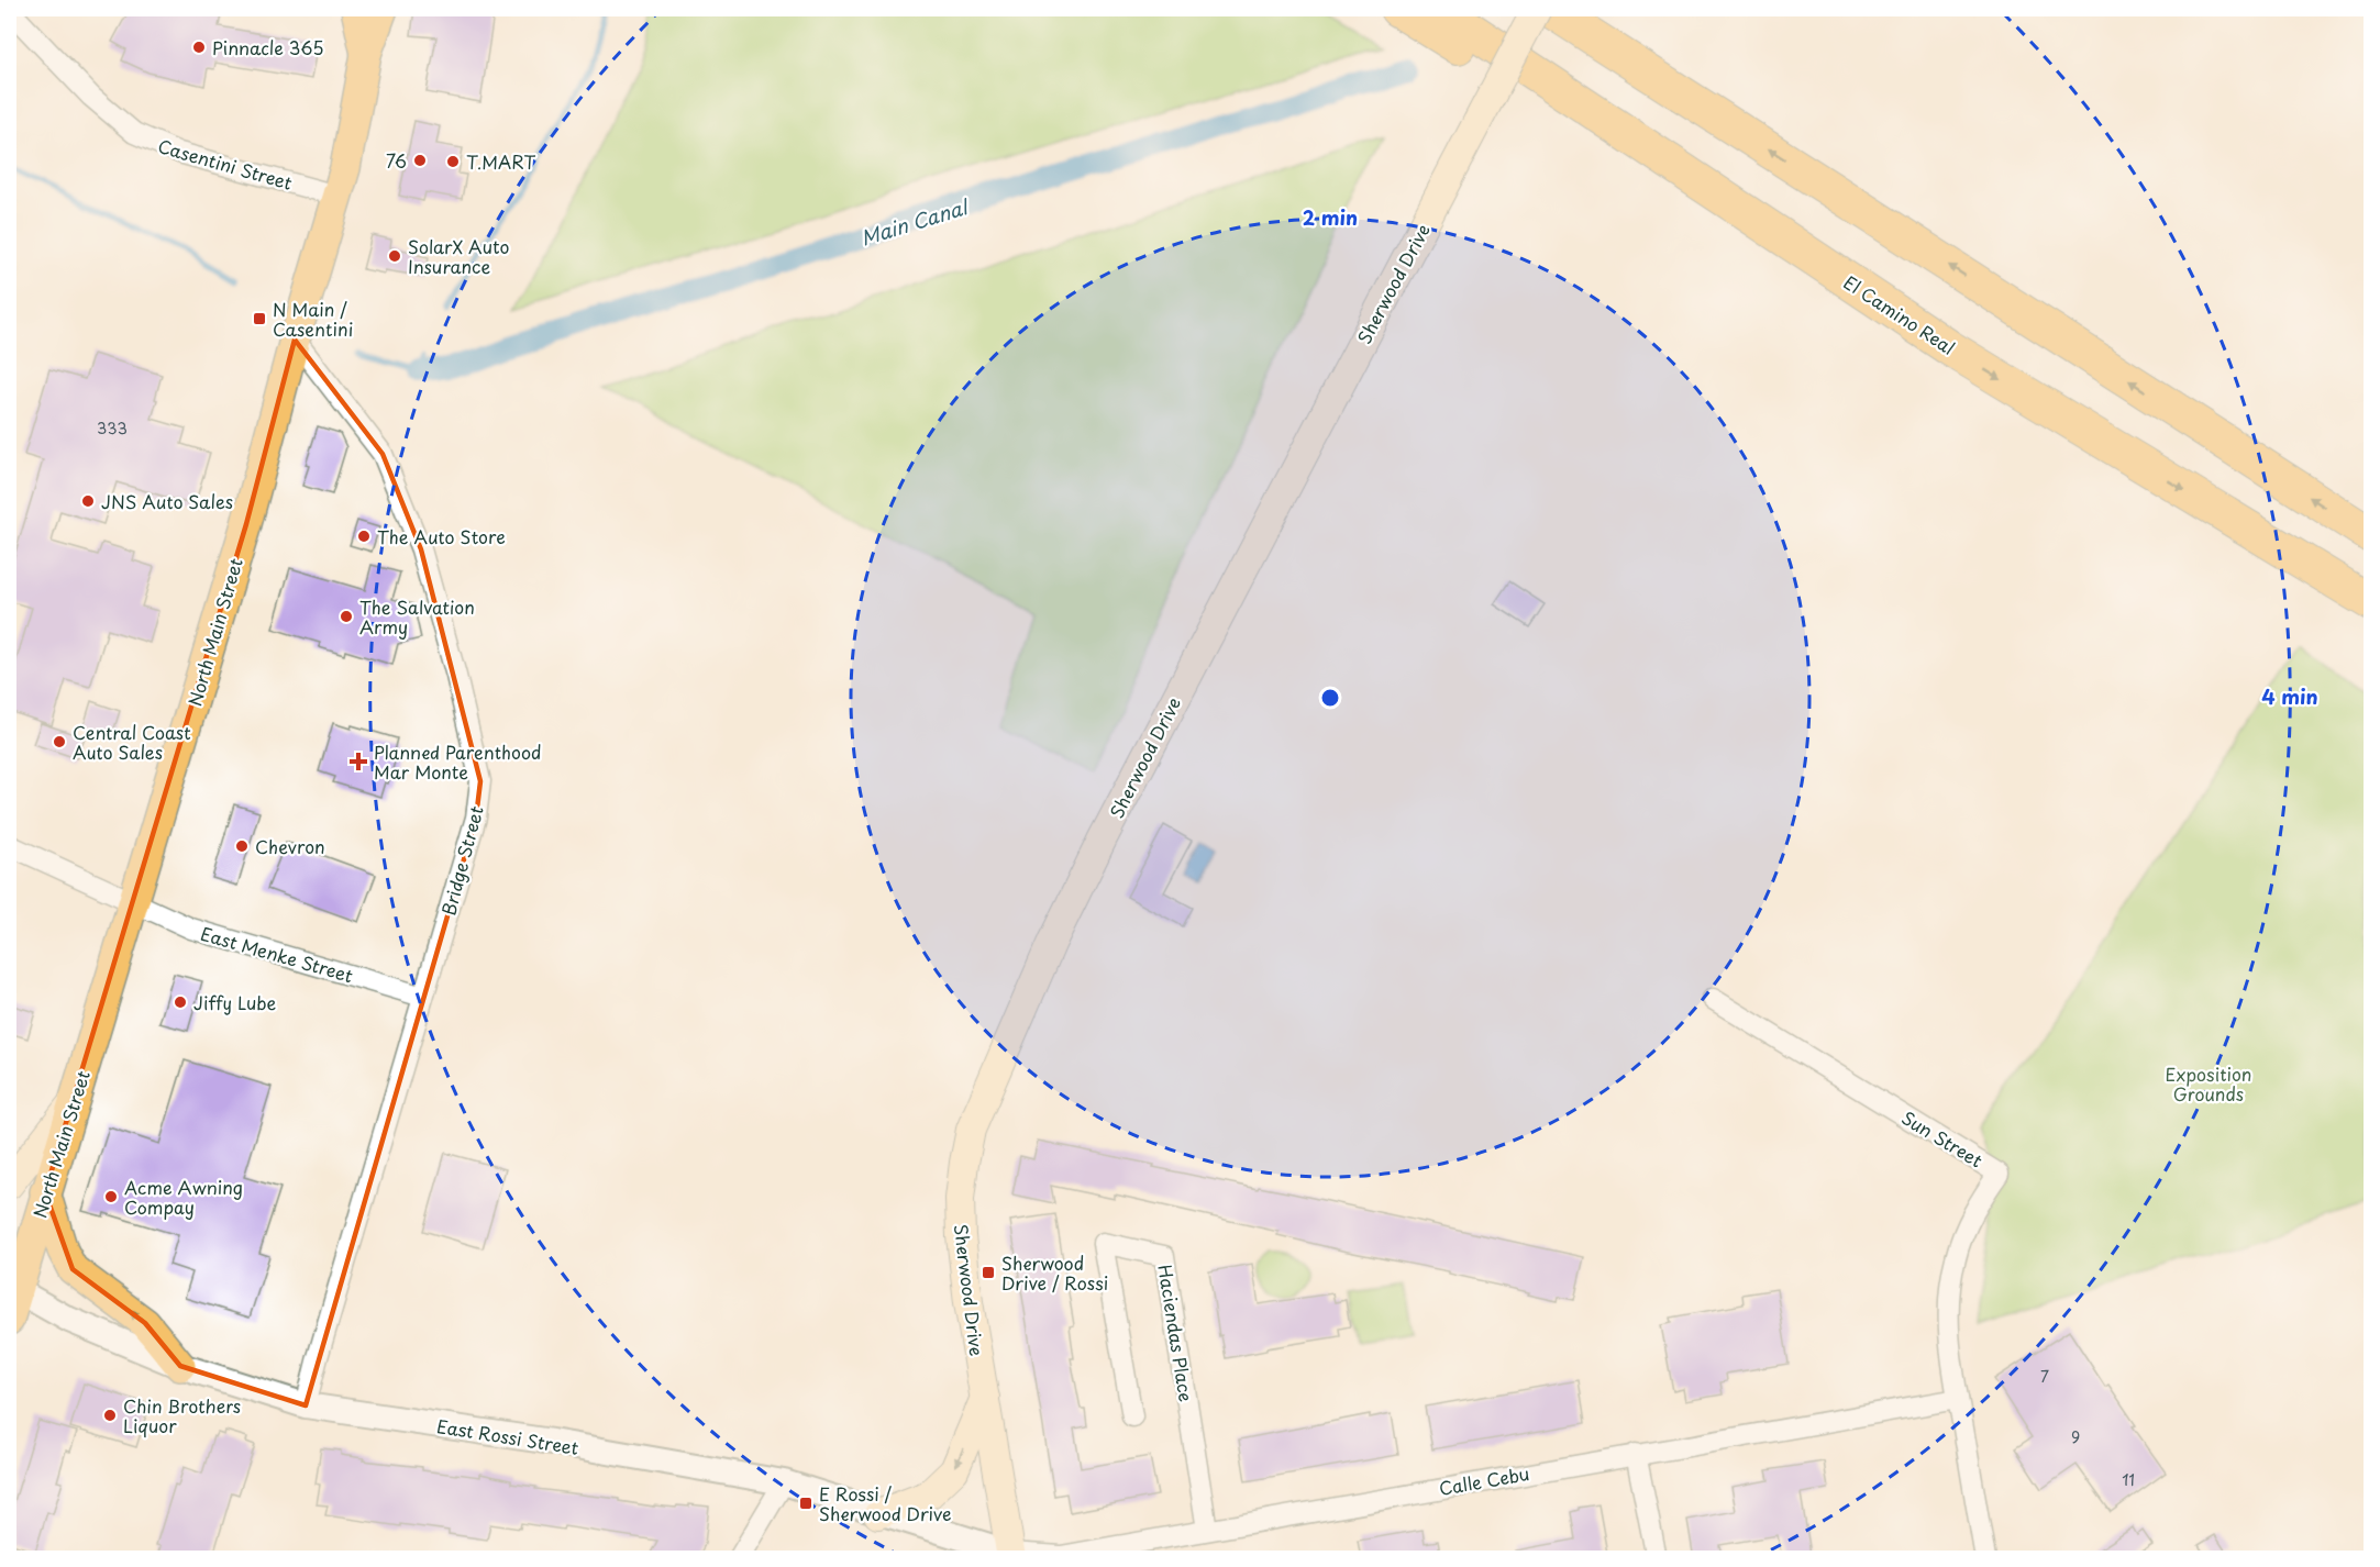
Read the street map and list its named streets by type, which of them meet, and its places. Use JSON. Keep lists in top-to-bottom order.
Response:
{
  "streets": {
    "highway": ["El Camino Real"],
    "main road": ["Sherwood Drive", "North Main Street"],
    "street": [
      "Casentini Street",
      "Bridge Street",
      "East Menke Street",
      "Sun Street",
      "Haciendas Place",
      "East Rossi Street",
      "Calle Cebu"
    ]
  },
  "crossings": [
    ["Casentini Street", "North Main Street"],
    ["Sherwood Drive", "East Rossi Street"],
    ["Sherwood Drive", "Calle Cebu"],
    ["North Main Street", "Bridge Street"],
    ["North Main Street", "East Menke Street"],
    ["North Main Street", "East Rossi Street"],
    ["Bridge Street", "East Menke Street"],
    ["Bridge Street", "East Rossi Street"],
    ["Sun Street", "Calle Cebu"],
    ["Haciendas Place", "Calle Cebu"],
    ["East Rossi Street", "Calle Cebu"]
  ],
  "water": ["Main Canal"],
  "parks": ["Exposition Grounds"],
  "places": {
    "other": [
      "Pinnacle 365",
      "76",
      "T.MART",
      "SolarX Auto Insurance",
      "JNS Auto Sales",
      "The Auto Store",
      "The Salvation Army",
      "Central Coast Auto Sales",
      "Chevron",
      "Jiffy Lube",
      "Acme Awning Compay",
      "Chin Brothers Liquor"
    ],
    "transit": ["N Main / Casentini", "Sherwood Drive / Rossi", "E Rossi / Sherwood Drive"],
    "health": ["Planned Parenthood Mar Monte"]
  },
  "house_numbers": [
    "333",
    "7",
    "9",
    "11"
  ],
  "rings": ["2 min", "4 min"]
}
